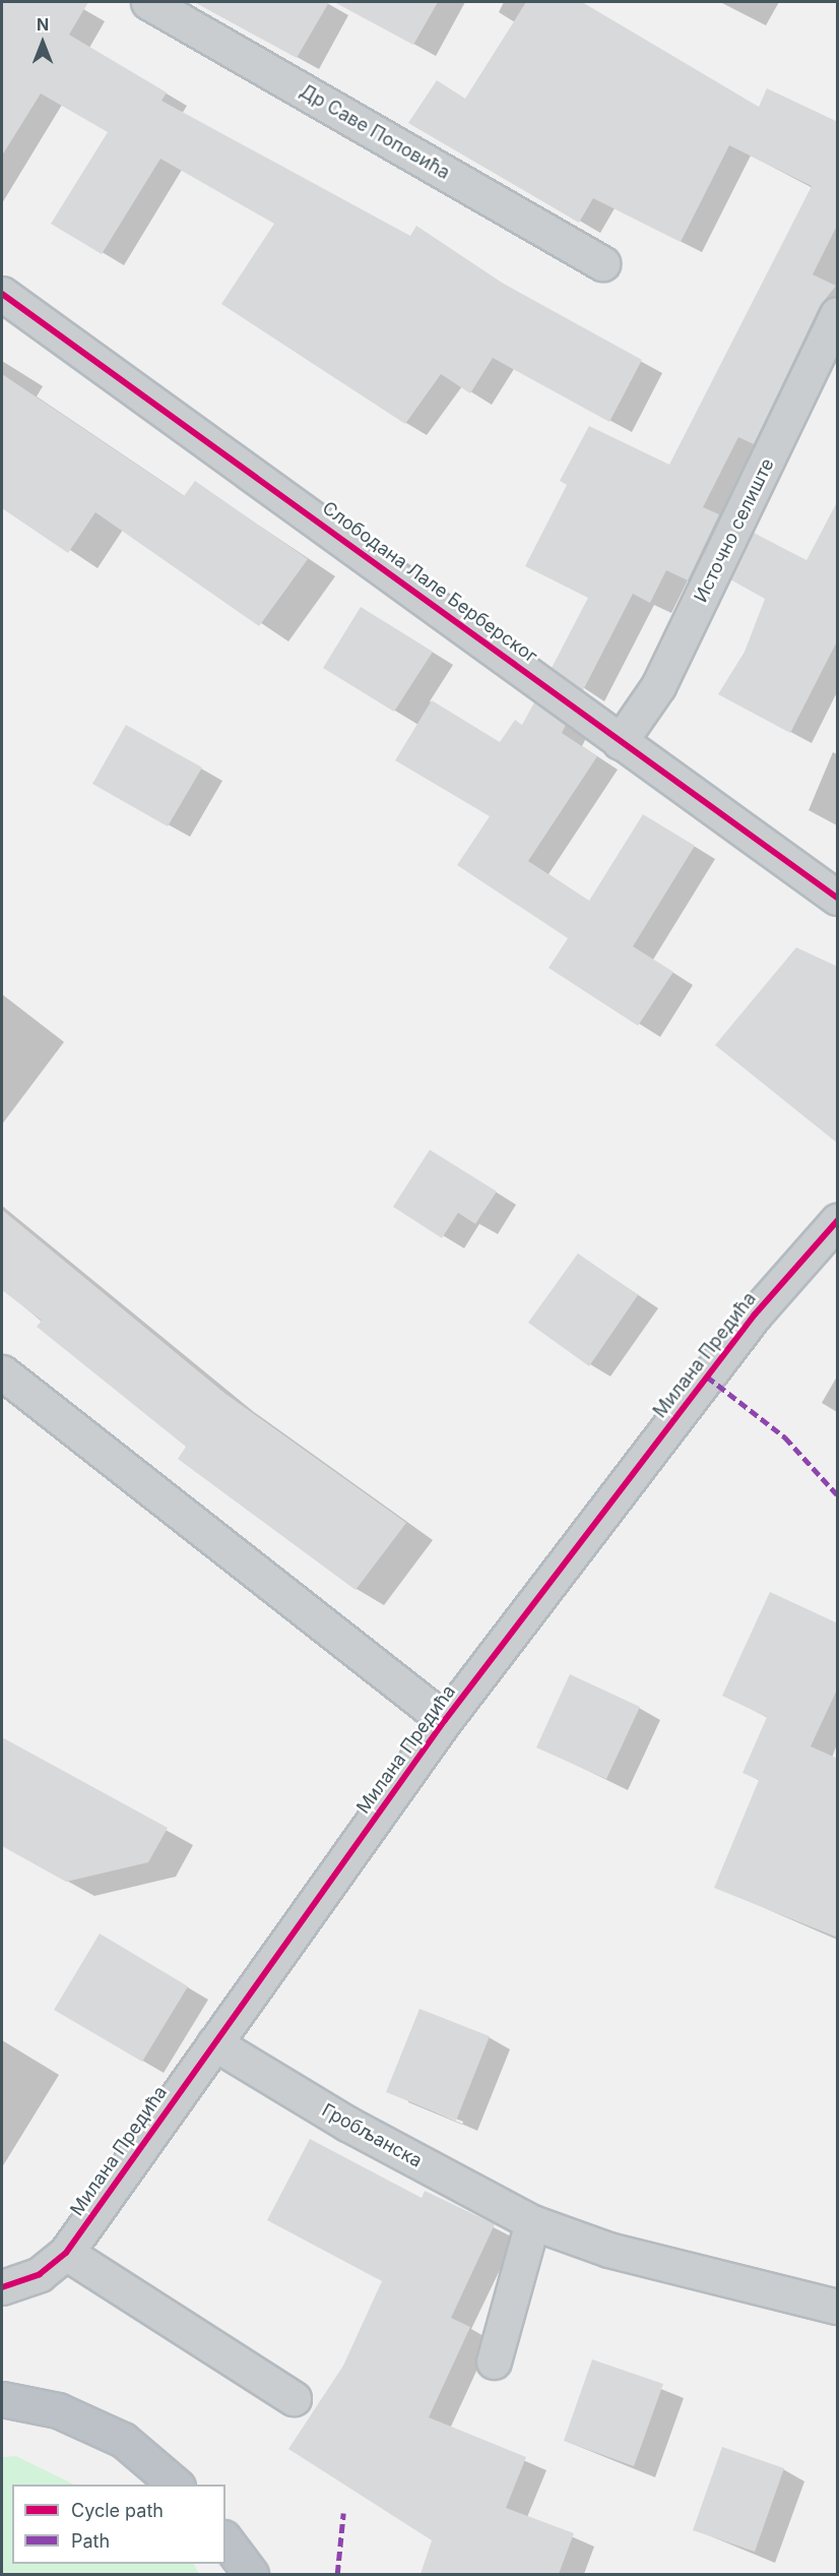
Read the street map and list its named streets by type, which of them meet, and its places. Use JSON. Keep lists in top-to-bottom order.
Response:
{
  "streets": {
    "street": [
      "Др Саве Поповића",
      "Источно селиште",
      "Слободана Лале Берберског",
      "Милана Предића",
      "Гробљанска"
    ]
  },
  "crossings": [
    ["Источно селиште", "Слободана Лале Берберског"],
    ["Милана Предића", "Гробљанска"]
  ],
  "legend": ["Cycle path", "Path"],
  "north": "top"
}
